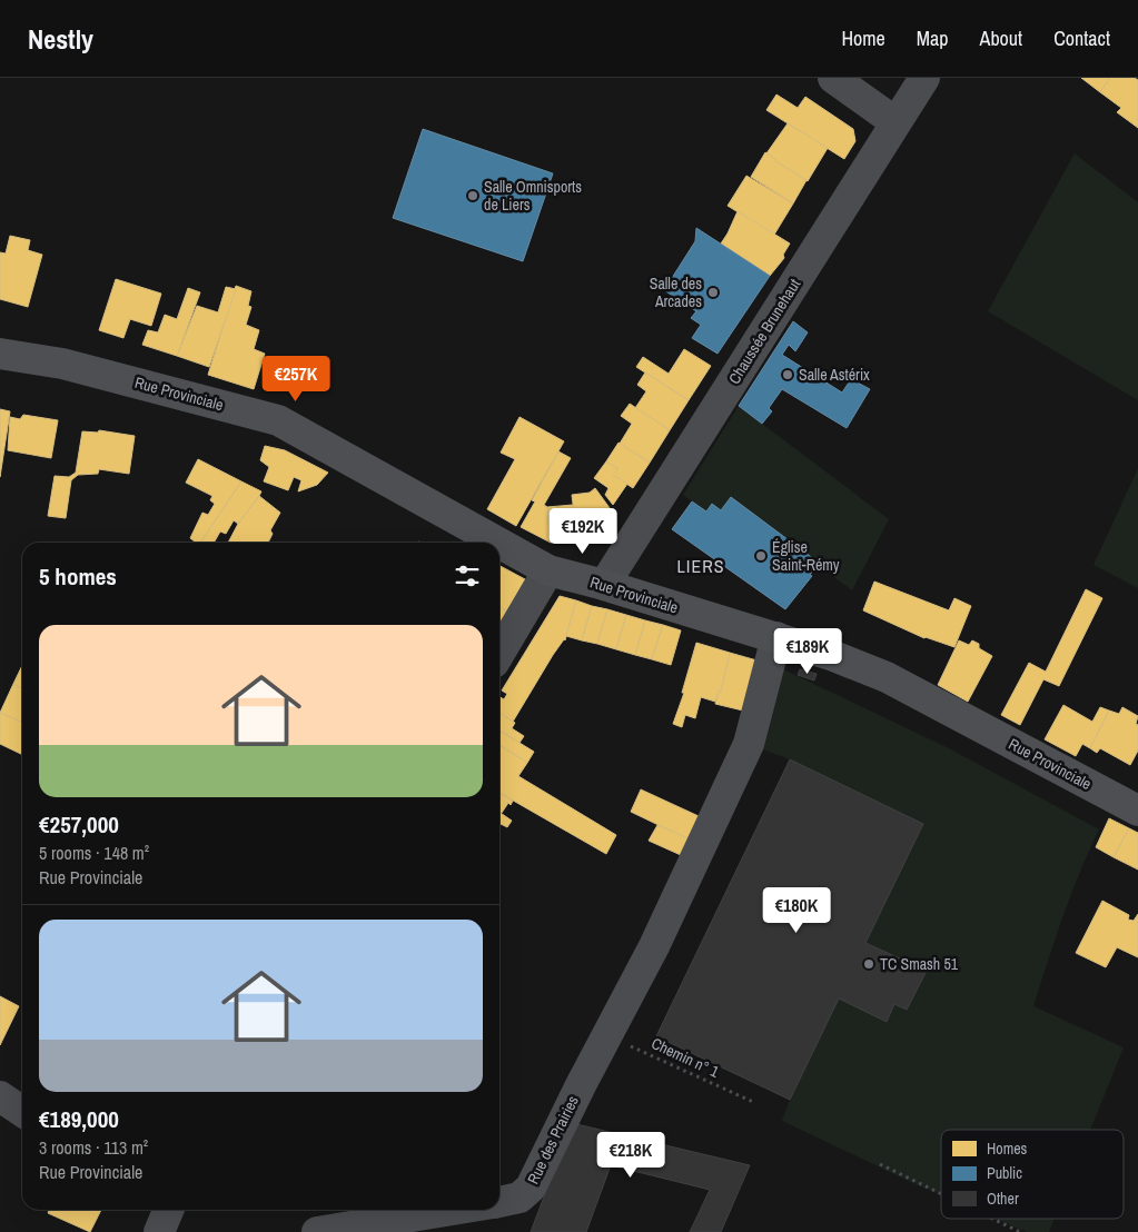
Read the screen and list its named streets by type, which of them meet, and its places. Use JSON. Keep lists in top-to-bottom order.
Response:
{
  "streets": {
    "main road": ["Rue Provinciale"],
    "street": ["Chaussée Brunehaut", "Rue des Prairies"],
    "path": ["Chemin n° 1"]
  },
  "crossings": [
    ["Chaussée Brunehaut", "Rue Provinciale"],
    ["Rue Provinciale", "Rue des Prairies"],
    ["Chemin n° 1", "Rue des Prairies"]
  ],
  "districts": ["LIERS"],
  "places": [
    "Salle Omnisports de Liers",
    "Salle des Arcades",
    "Salle Astérix",
    "Église Saint-Rémy",
    "TC Smash 51"
  ],
  "legend": ["Homes", "Public", "Other"],
  "page": {
    "header": "Nestly",
    "nav": [
      "Home",
      "Map",
      "About",
      "Contact"
    ],
    "price": [
      "€257K",
      "€192K",
      "€189K",
      "€180K",
      "€218K"
    ],
    "heading": "5 homes",
    "list": [
      {
        "name": "€257,000",
        "note": "5 rooms · 148 m² · Rue Provinciale"
      },
      {
        "name": "€189,000",
        "note": "3 rooms · 113 m² · Rue Provinciale"
      }
    ]
  }
}
